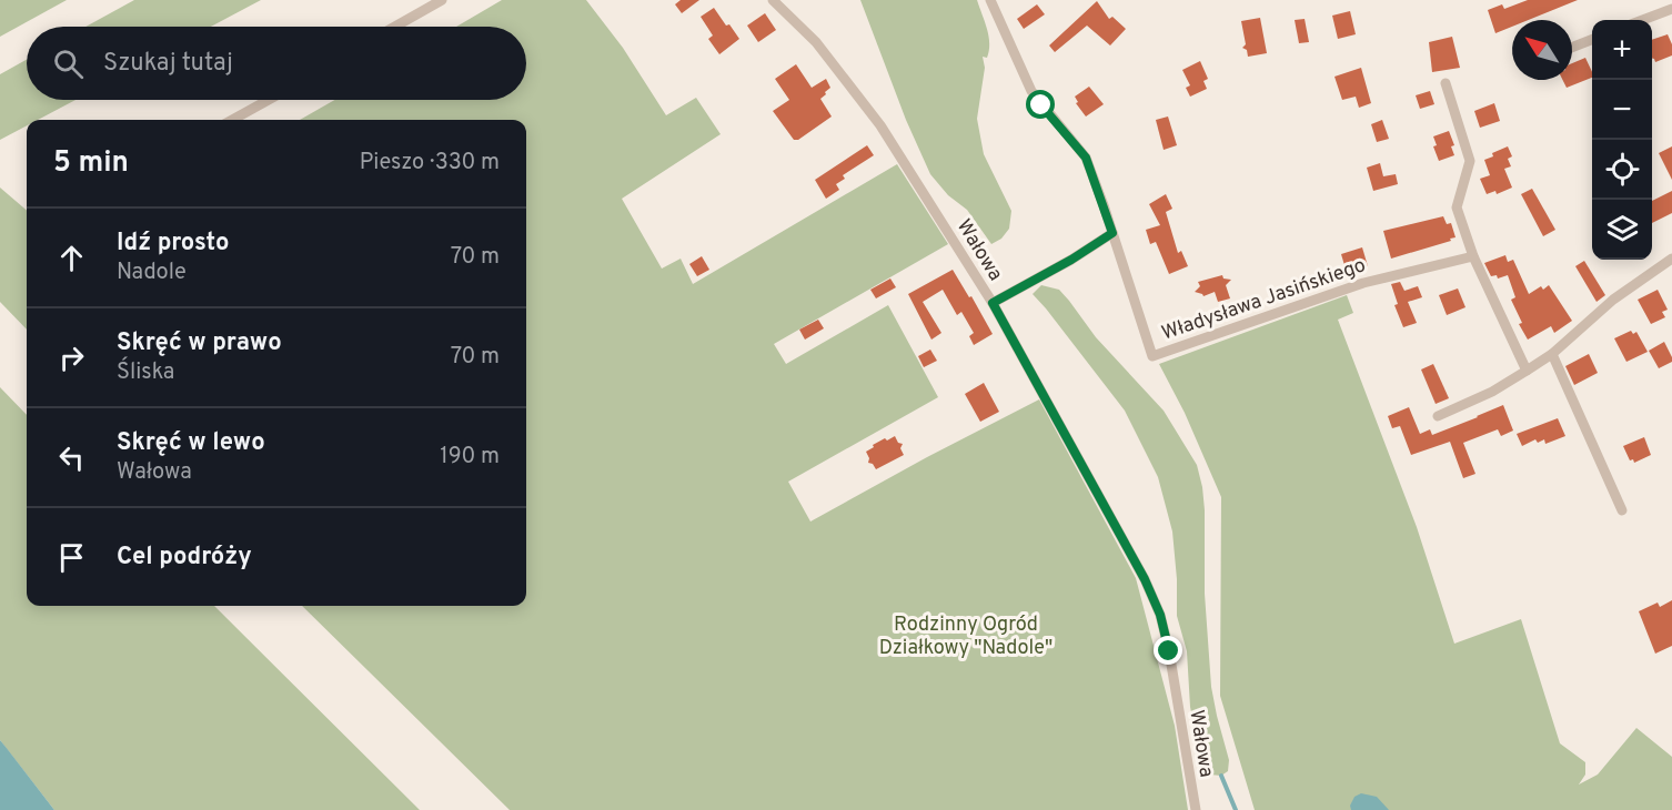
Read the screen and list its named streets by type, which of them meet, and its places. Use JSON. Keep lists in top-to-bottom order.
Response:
{
  "streets": {
    "street": ["Wałowa", "Władysława Jasińskiego"]
  },
  "parks": ["Rodzinny Ogród Działkowy \"Nadole\""],
  "north": "top left",
  "page": {
    "map_buttons": ["+", "−"],
    "search": "Szukaj tutaj",
    "heading": ["5 min", "Pieszo · 330 m"],
    "list": [
      ["Idź prosto", "Nadole", "70 m"],
      ["Skręć w prawo", "Śliska", "70 m"],
      ["Skręć w lewo", "Wałowa", "190 m"],
      "Cel podróży"
    ]
  }
}
